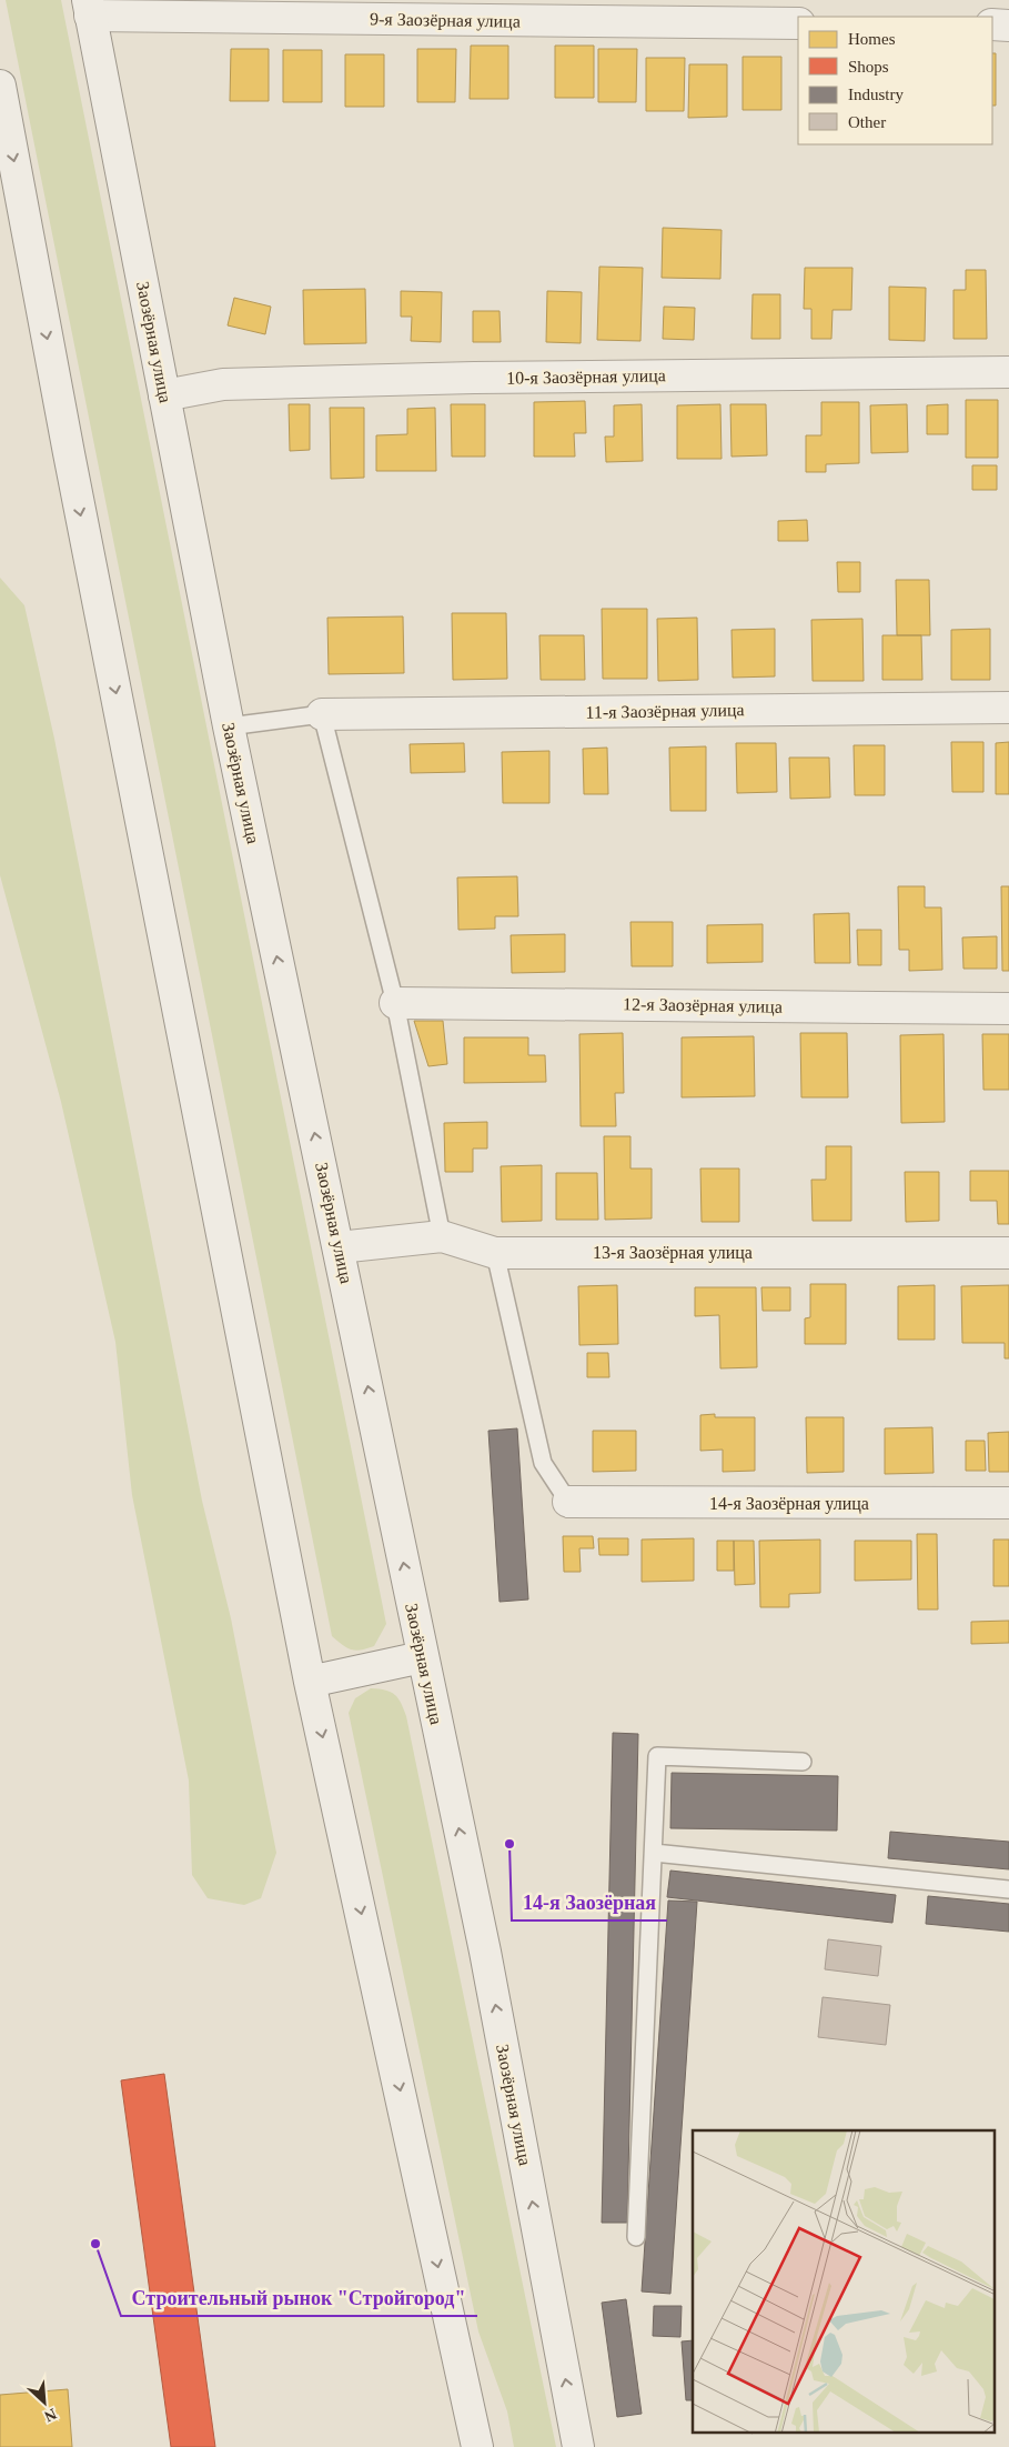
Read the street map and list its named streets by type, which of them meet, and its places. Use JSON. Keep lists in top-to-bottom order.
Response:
{
  "streets": {
    "main road": [
      "9-я Заозёрная улица",
      "Заозёрная улица",
      "10-я Заозёрная улица",
      "11-я Заозёрная улица",
      "12-я Заозёрная улица",
      "13-я Заозёрная улица",
      "14-я Заозёрная улица"
    ]
  },
  "crossings": [
    ["9-я Заозёрная улица", "Заозёрная улица"],
    ["Заозёрная улица", "10-я Заозёрная улица"],
    ["Заозёрная улица", "13-я Заозёрная улица"]
  ],
  "places": ["14-я Заозёрная", "Строительный рынок \"Стройгород\""],
  "legend": [
    "Homes",
    "Shops",
    "Industry",
    "Other"
  ],
  "north": "bottom right"
}
